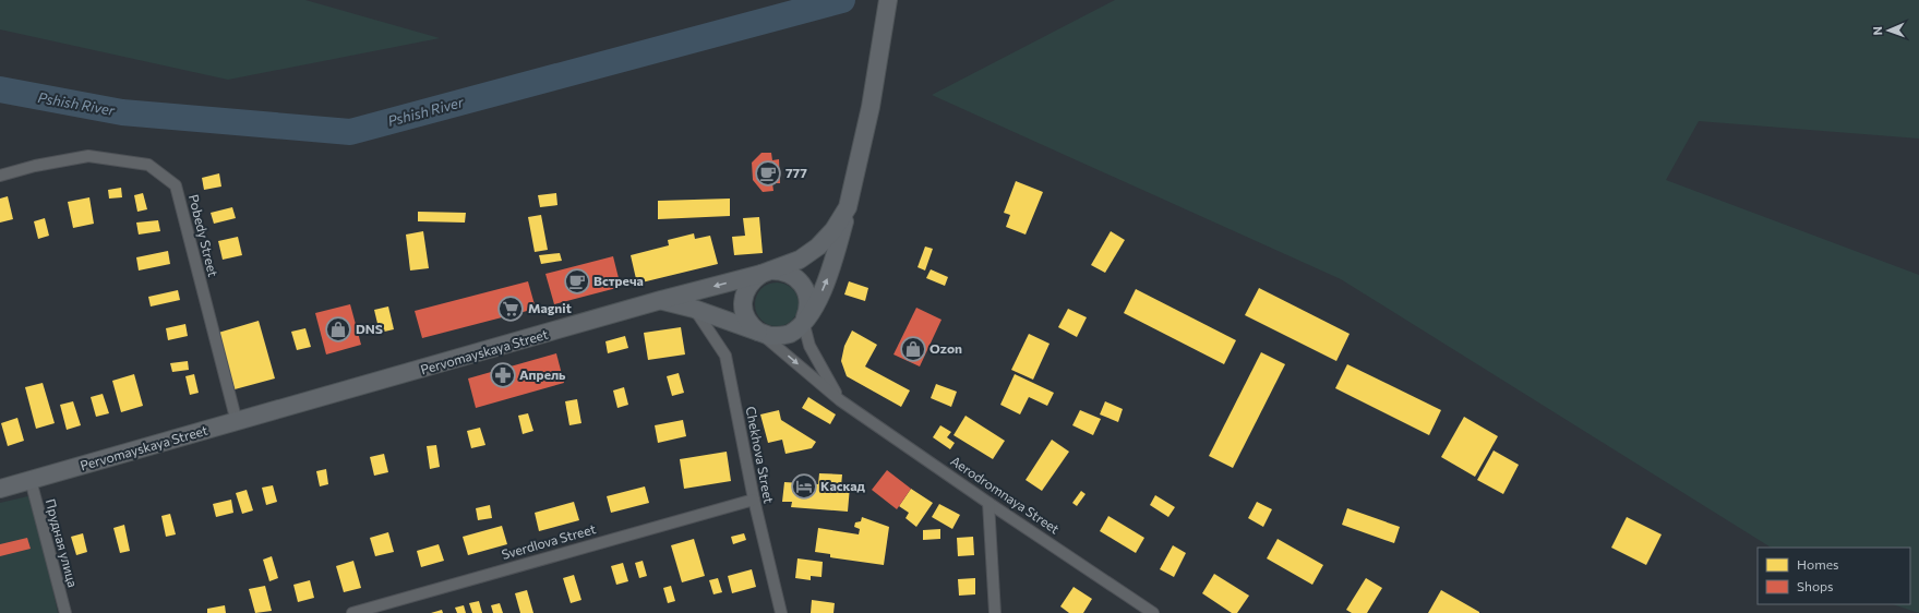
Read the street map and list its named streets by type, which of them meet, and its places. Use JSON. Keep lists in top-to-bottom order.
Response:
{
  "streets": {
    "main road": ["Pervomayskaya Street"],
    "street": [
      "Pobedy Street",
      "Chekhova Street",
      "Aerodromnaya Street",
      "Sverdlova Street",
      "Прудная улица"
    ]
  },
  "crossings": [
    ["Pobedy Street", "Pervomayskaya Street"],
    ["Pervomayskaya Street", "Aerodromnaya Street"],
    ["Pervomayskaya Street", "Прудная улица"],
    ["Chekhova Street", "Sverdlova Street"]
  ],
  "water": ["Pshish River"],
  "places": {
    "cafe": ["777", "Встреча"],
    "supermarket": ["Magnit"],
    "shop": ["DNS", "Ozon"],
    "pharmacy": ["Апрель"],
    "hotel": ["Каскад"]
  },
  "legend": ["Homes", "Shops"],
  "north": "left"
}
